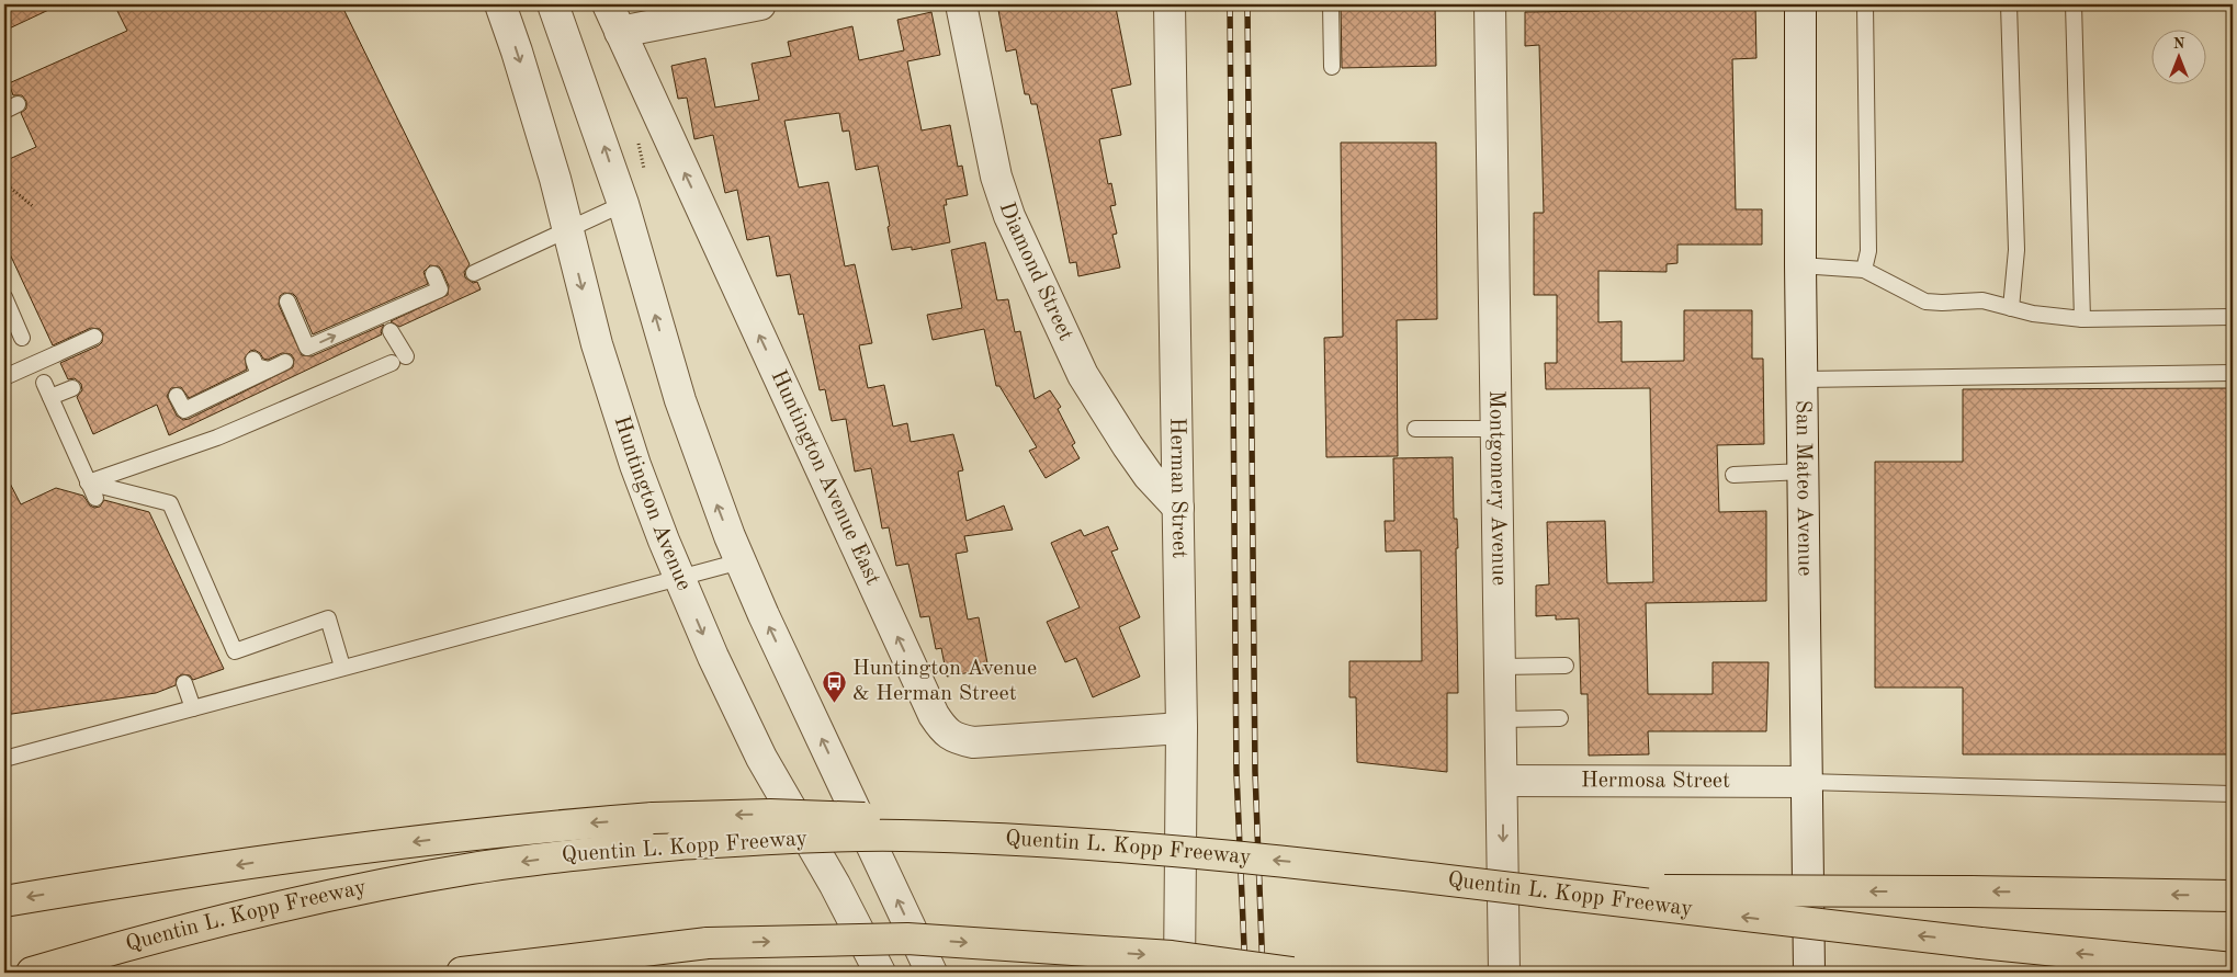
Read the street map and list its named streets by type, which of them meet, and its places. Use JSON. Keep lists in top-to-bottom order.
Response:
{
  "streets": {
    "highway": ["Quentin L. Kopp Freeway"],
    "street": [
      "Diamond Street",
      "Huntington Avenue East",
      "Montgomery Avenue",
      "Herman Street",
      "San Mateo Avenue",
      "Huntington Avenue",
      "Hermosa Street"
    ]
  },
  "crossings": [
    ["Diamond Street", "Herman Street"],
    ["Huntington Avenue East", "Herman Street"],
    ["Montgomery Avenue", "Hermosa Street"],
    ["San Mateo Avenue", "Hermosa Street"]
  ],
  "places": {
    "bus stop": ["Huntington Avenue & Herman Street"]
  },
  "north": "top"
}
